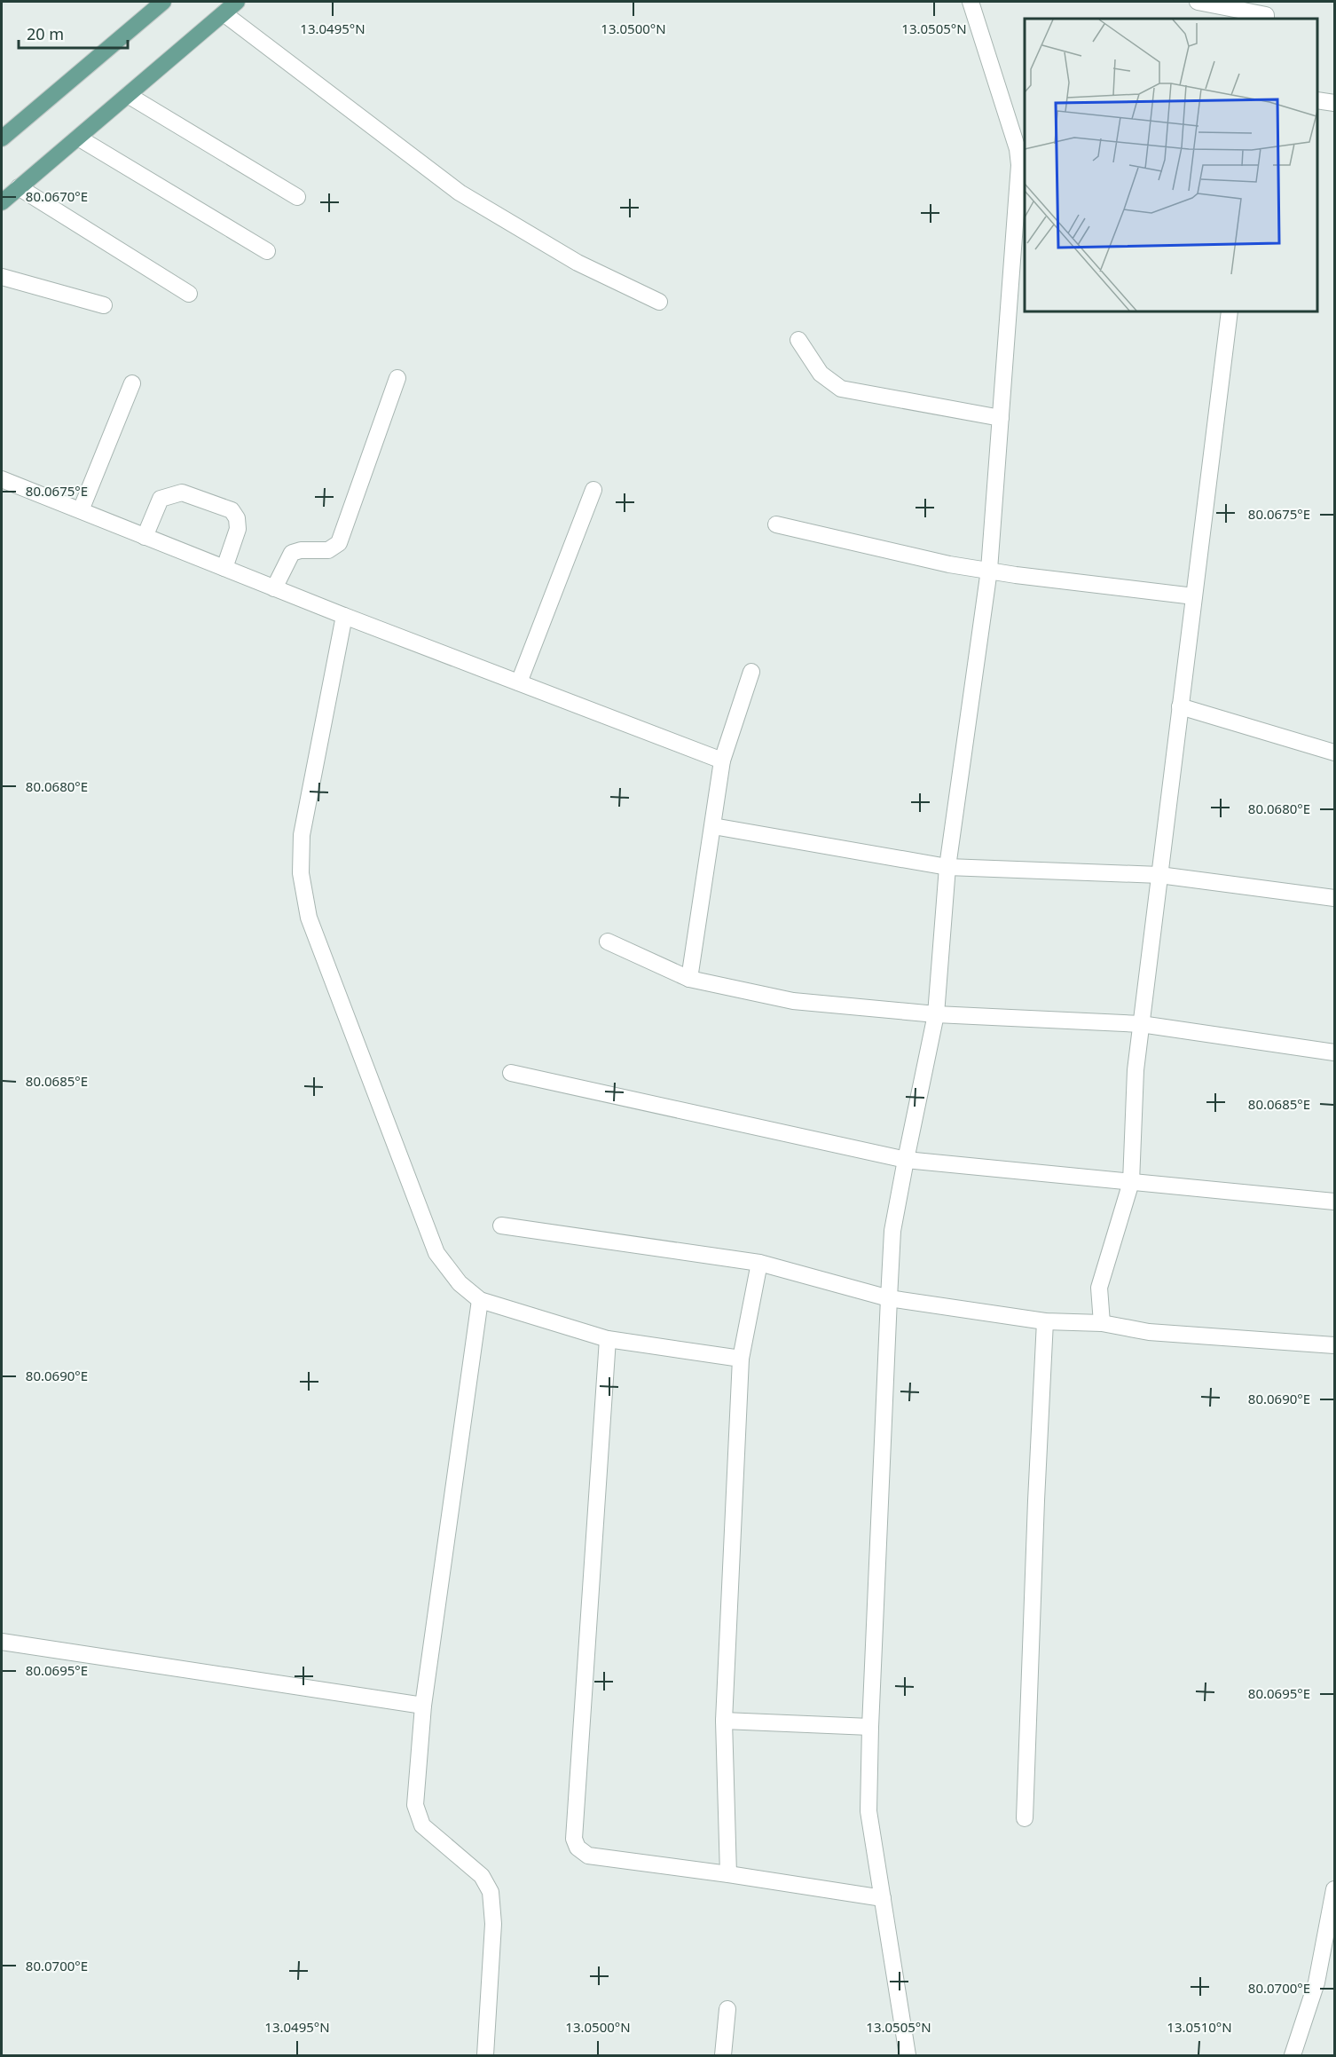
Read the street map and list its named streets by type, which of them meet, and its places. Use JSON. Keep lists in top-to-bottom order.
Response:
{
  "scale_bar": "20 m",
  "coordinates": [
    "13.0495°N",
    "13.0500°N",
    "13.0505°N",
    "80.0670°E",
    "80.0675°E",
    "80.0680°E",
    "80.0685°E",
    "80.0690°E",
    "80.0695°E",
    "80.0700°E",
    "13.0510°N"
  ]
}
